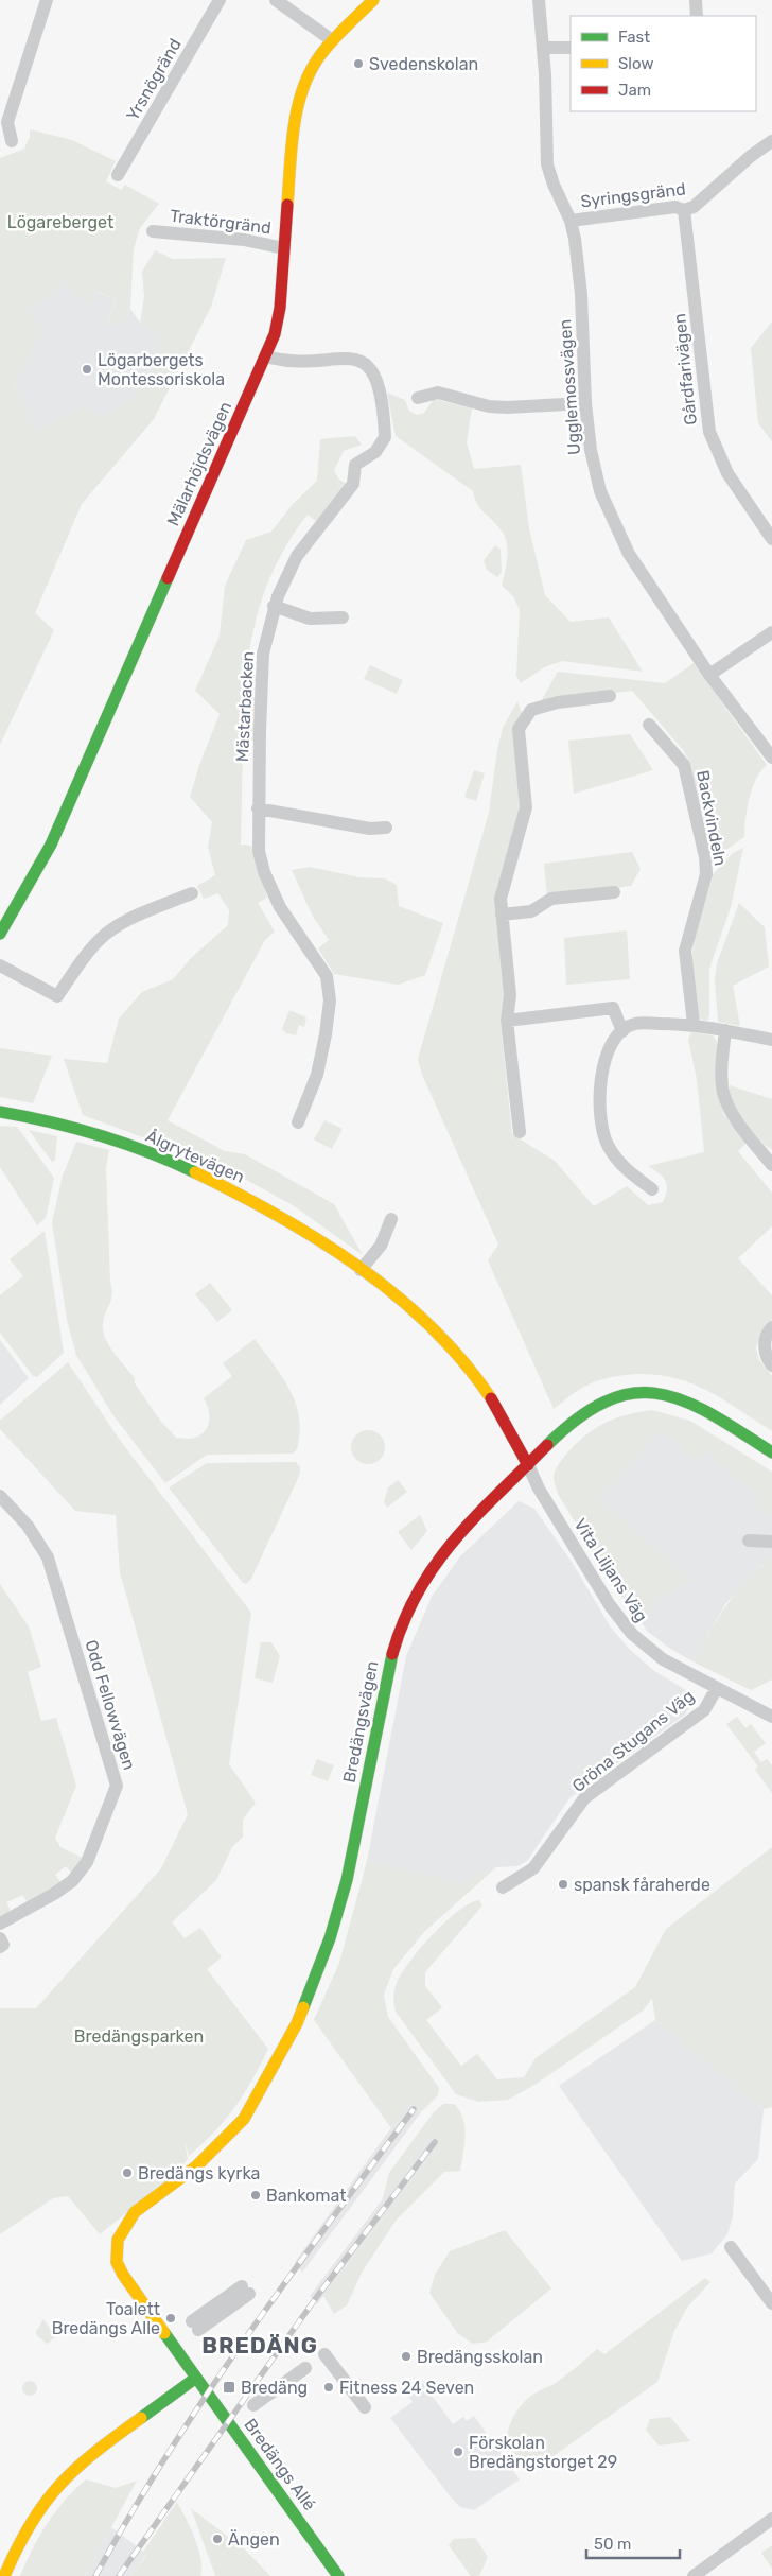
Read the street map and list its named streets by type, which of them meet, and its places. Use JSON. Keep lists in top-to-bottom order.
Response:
{
  "streets": {
    "street": [
      "Yrsnögränd",
      "Syringsgränd",
      "Traktörgränd",
      "Gårdfarivägen",
      "Ugglemossvägen",
      "Mälarhöjdsvägen",
      "Mästarbacken",
      "Backvindeln",
      "Ålgrytevägen",
      "Vita Liljans Väg",
      "Odd Fellowvägen",
      "Bredängsvägen",
      "Gröna Stugans Väg",
      "Bredängs Allé"
    ]
  },
  "crossings": [
    ["Syringsgränd", "Gårdfarivägen"],
    ["Syringsgränd", "Ugglemossvägen"],
    ["Traktörgränd", "Mälarhöjdsvägen"],
    ["Mälarhöjdsvägen", "Mästarbacken"],
    ["Ålgrytevägen", "Vita Liljans Väg"],
    ["Ålgrytevägen", "Bredängsvägen"],
    ["Vita Liljans Väg", "Bredängsvägen"],
    ["Vita Liljans Väg", "Gröna Stugans Väg"],
    ["Bredängsvägen", "Bredängs Allé"]
  ],
  "districts": ["BREDÄNG"],
  "parks": ["Lögareberget", "Bredängsparken"],
  "places": {
    "other": [
      "Svedenskolan",
      "Lögarbergets Montessoriskola",
      "spansk fåraherde",
      "Bredängs kyrka",
      "Bankomat",
      "Toalett Bredängs Alle",
      "Bredängsskolan",
      "Fitness 24 Seven",
      "Förskolan Bredängstorget 29",
      "Ängen"
    ],
    "transit": ["Bredäng"]
  },
  "legend": ["Fast", "Slow", "Jam"],
  "scale_bar": "50 m"
}
